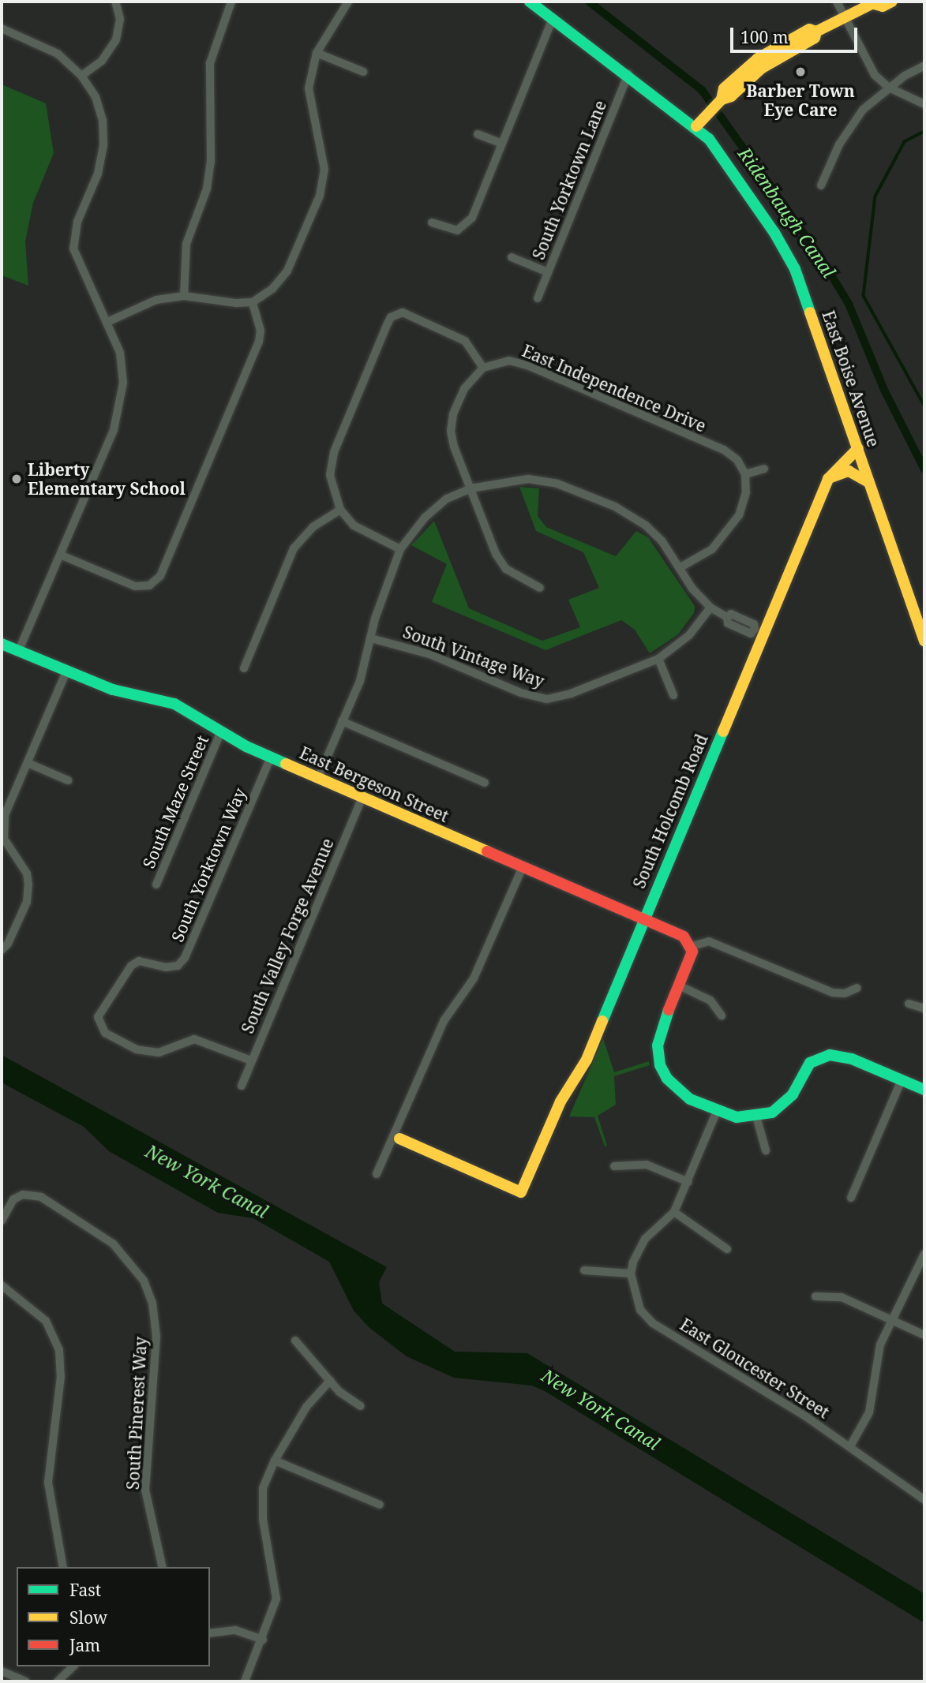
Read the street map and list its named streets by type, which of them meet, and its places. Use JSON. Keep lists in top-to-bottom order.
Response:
{
  "streets": {
    "street": [
      "South Yorktown Lane",
      "East Boise Avenue",
      "East Independence Drive",
      "South Vintage Way",
      "East Bergeson Street",
      "South Maze Street",
      "South Holcomb Road",
      "South Yorktown Way",
      "South Valley Forge Avenue",
      "East Gloucester Street",
      "South Pinerest Way"
    ]
  },
  "crossings": [
    ["South Yorktown Lane", "East Boise Avenue"],
    ["East Boise Avenue", "South Holcomb Road"],
    ["East Bergeson Street", "South Maze Street"],
    ["East Bergeson Street", "South Holcomb Road"],
    ["East Bergeson Street", "South Yorktown Way"],
    ["East Bergeson Street", "South Valley Forge Avenue"],
    ["South Yorktown Way", "South Valley Forge Avenue"]
  ],
  "water": ["Ridenbaugh Canal", "New York Canal"],
  "places": ["Barber Town Eye Care", "Liberty Elementary School"],
  "legend": ["Fast", "Slow", "Jam"],
  "scale_bar": "100 m"
}
